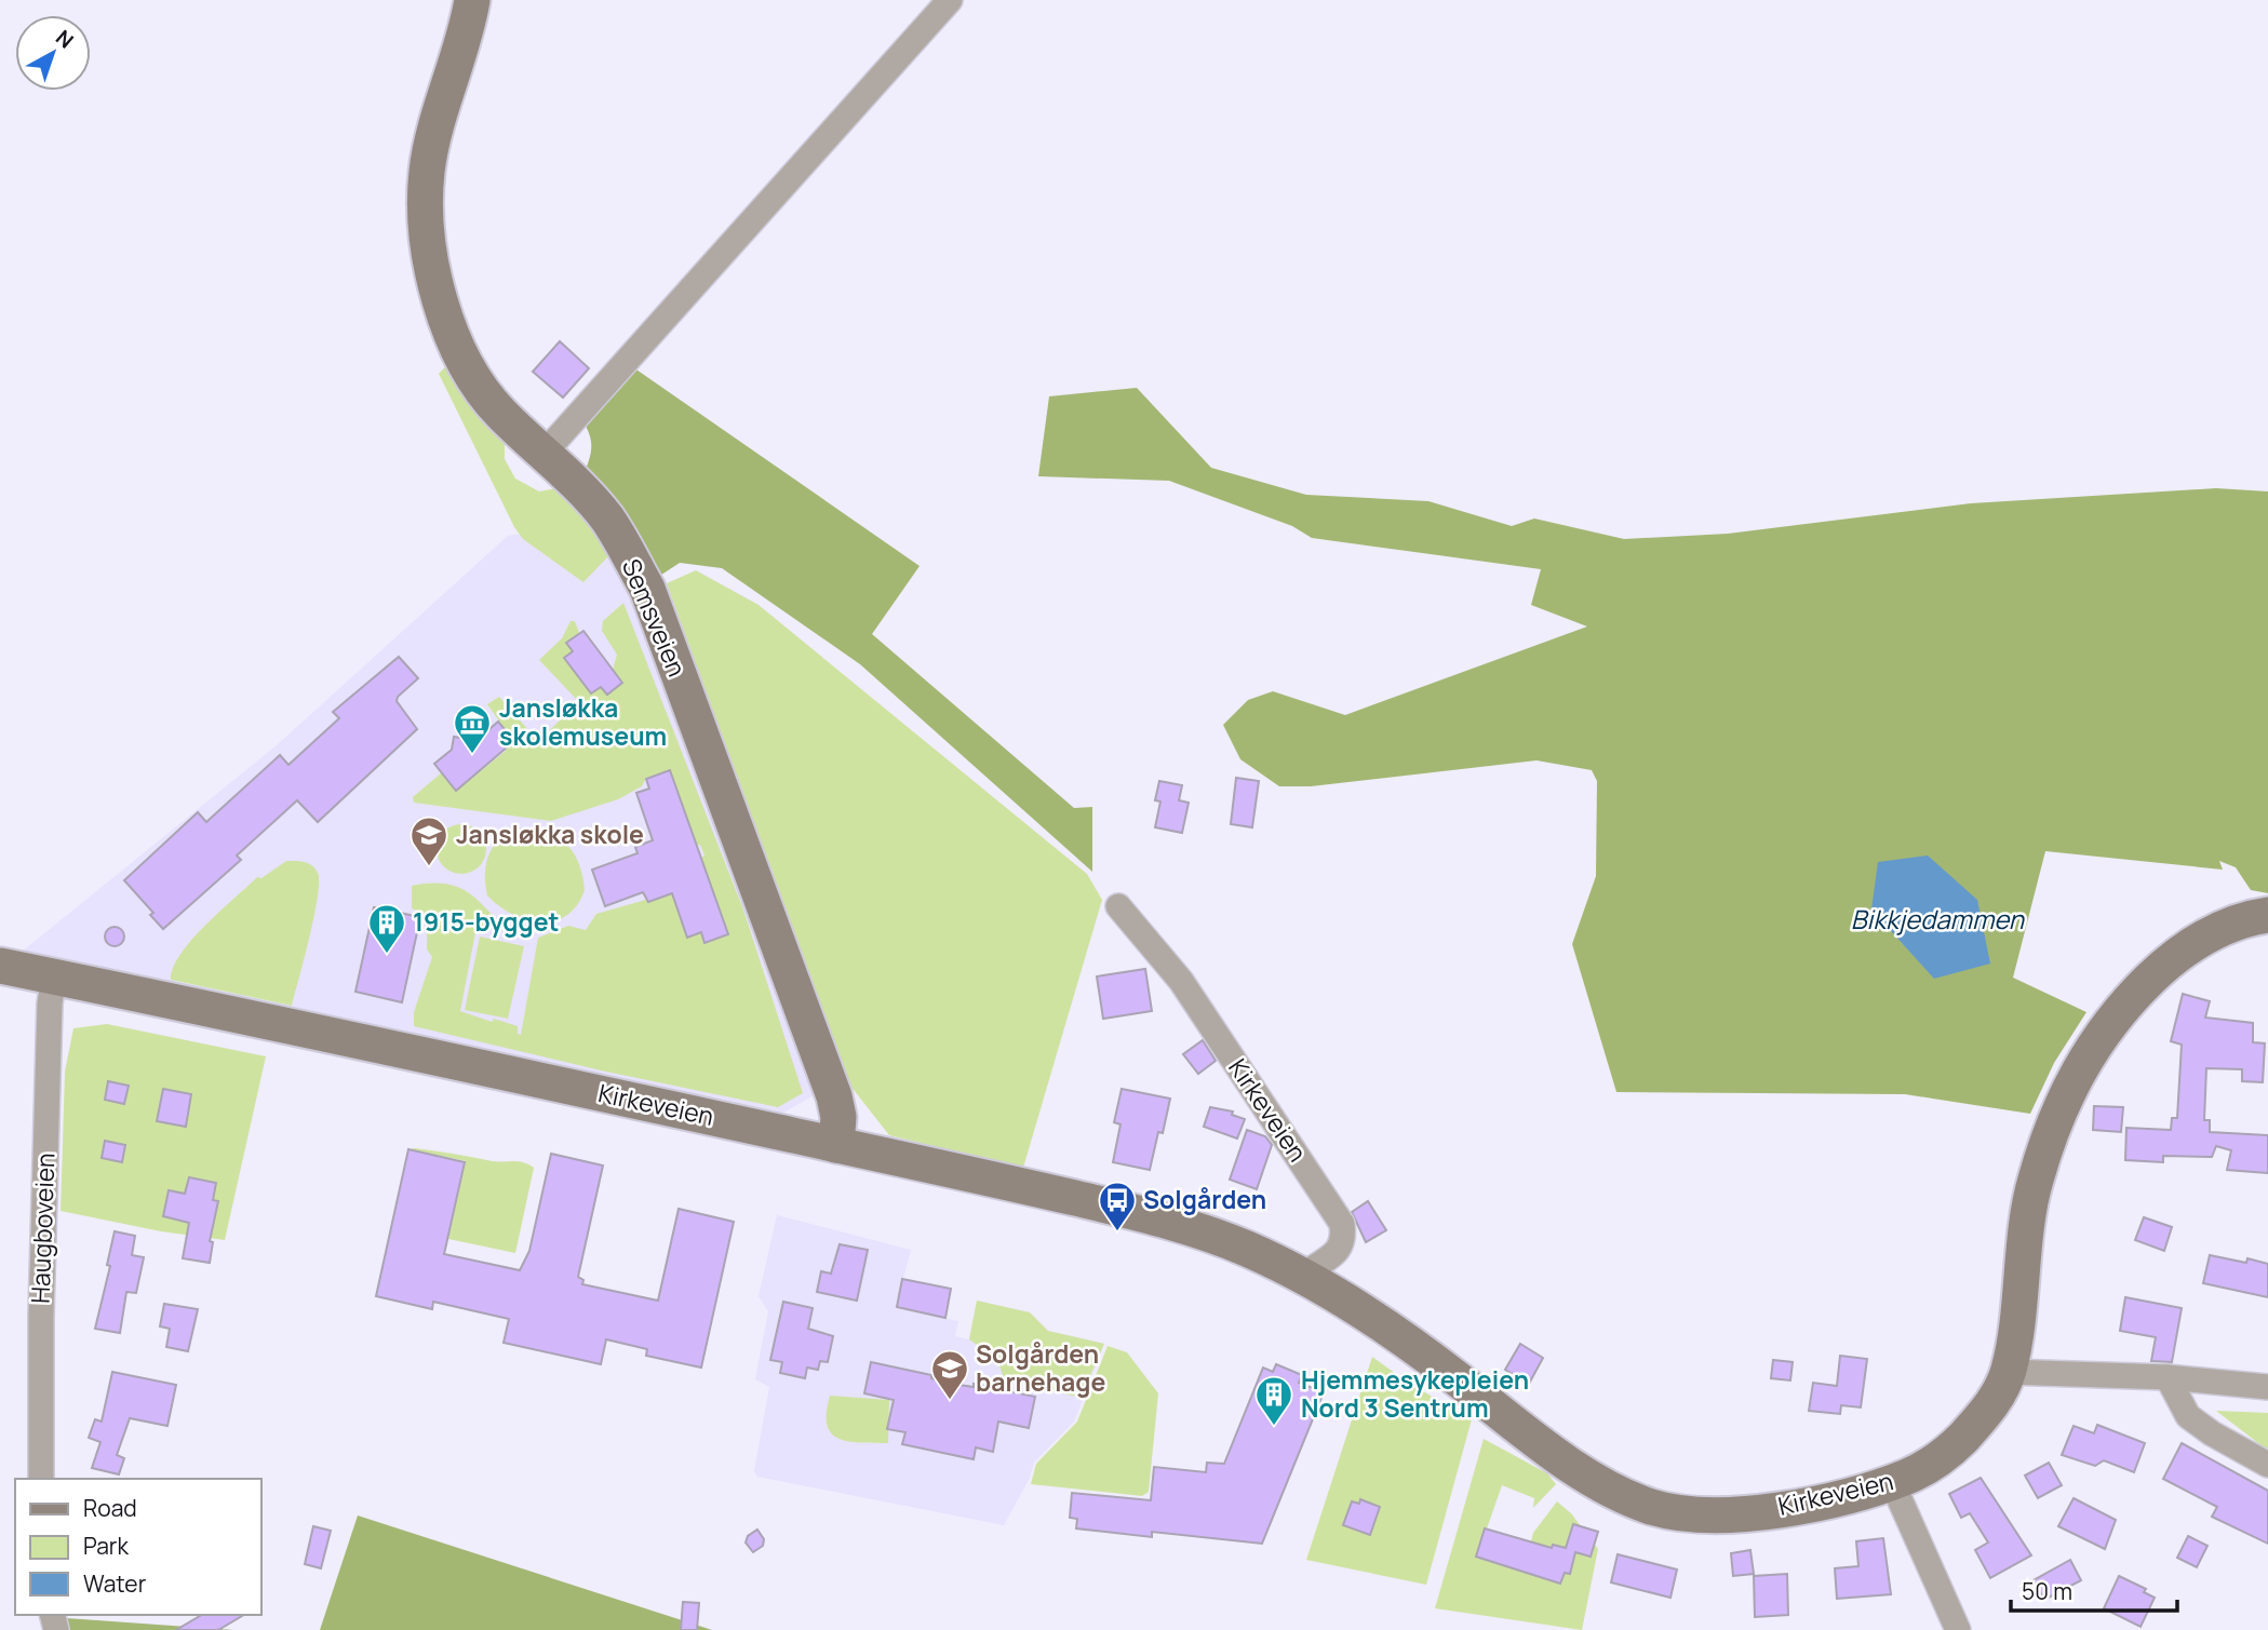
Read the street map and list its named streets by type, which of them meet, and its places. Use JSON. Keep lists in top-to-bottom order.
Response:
{
  "streets": {
    "main road": ["Semsveien", "Kirkeveien"],
    "street": ["Haugboveien"]
  },
  "crossings": [
    ["Semsveien", "Kirkeveien"],
    ["Kirkeveien", "Haugboveien"]
  ],
  "water": ["Bikkjedammen"],
  "places": {
    "museum": ["Jansløkka skolemuseum"],
    "school or university": ["Jansløkka skole", "Solgården barnehage"],
    "building": ["1915-bygget", "Hjemmesykepleien Nord 3 Sentrum"],
    "bus stop": ["Solgården"]
  },
  "legend": ["Road", "Park", "Water"],
  "scale_bar": "50 m",
  "north": "top right"
}
